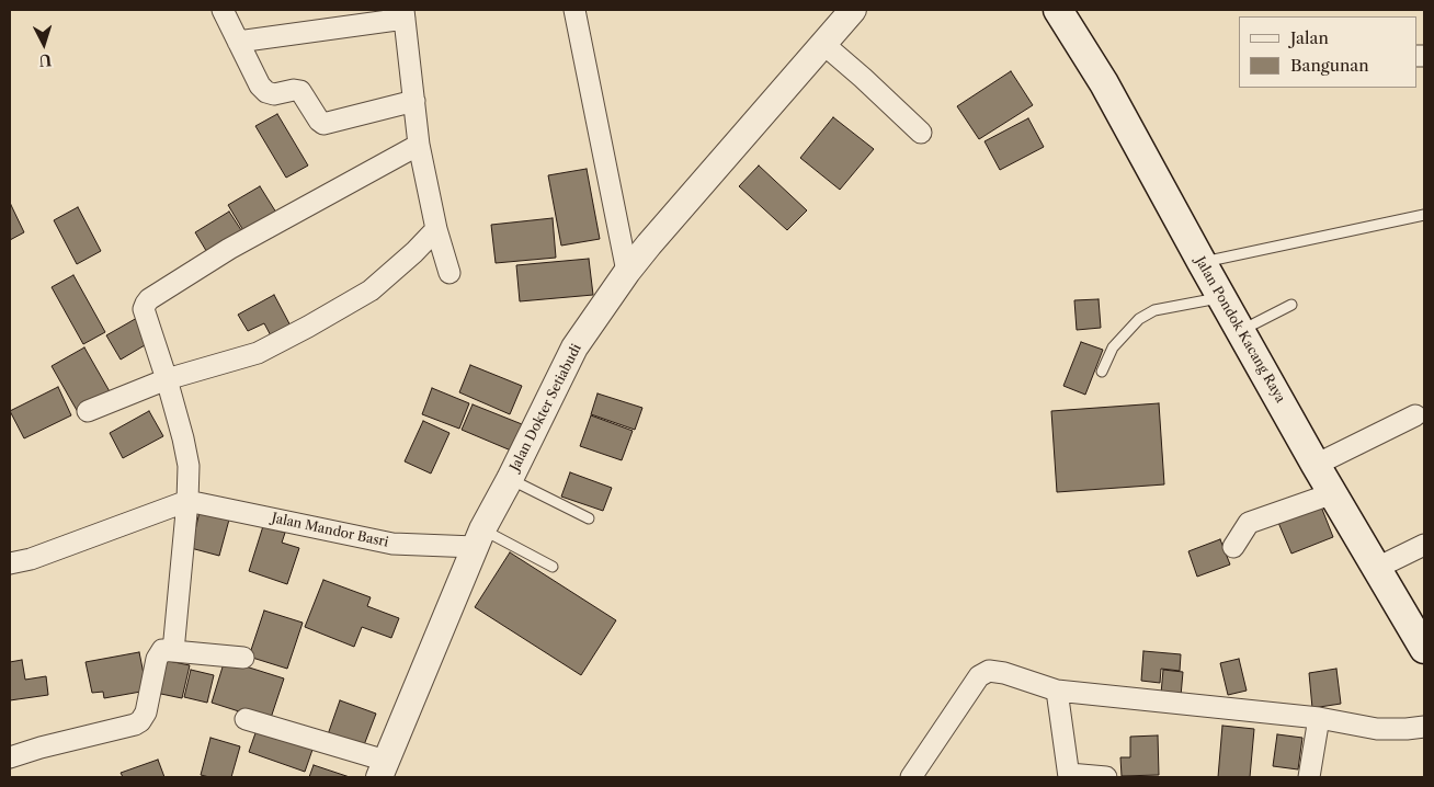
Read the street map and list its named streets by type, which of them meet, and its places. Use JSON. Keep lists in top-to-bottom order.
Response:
{
  "streets": {
    "main road": ["Jalan Pondok Kacang Raya"],
    "street": ["Jalan Dokter Setiabudi", "Jalan Mandor Basri"]
  },
  "crossings": [
    ["Jalan Dokter Setiabudi", "Jalan Mandor Basri"]
  ],
  "legend": ["Jalan", "Bangunan"],
  "north": "bottom"
}
